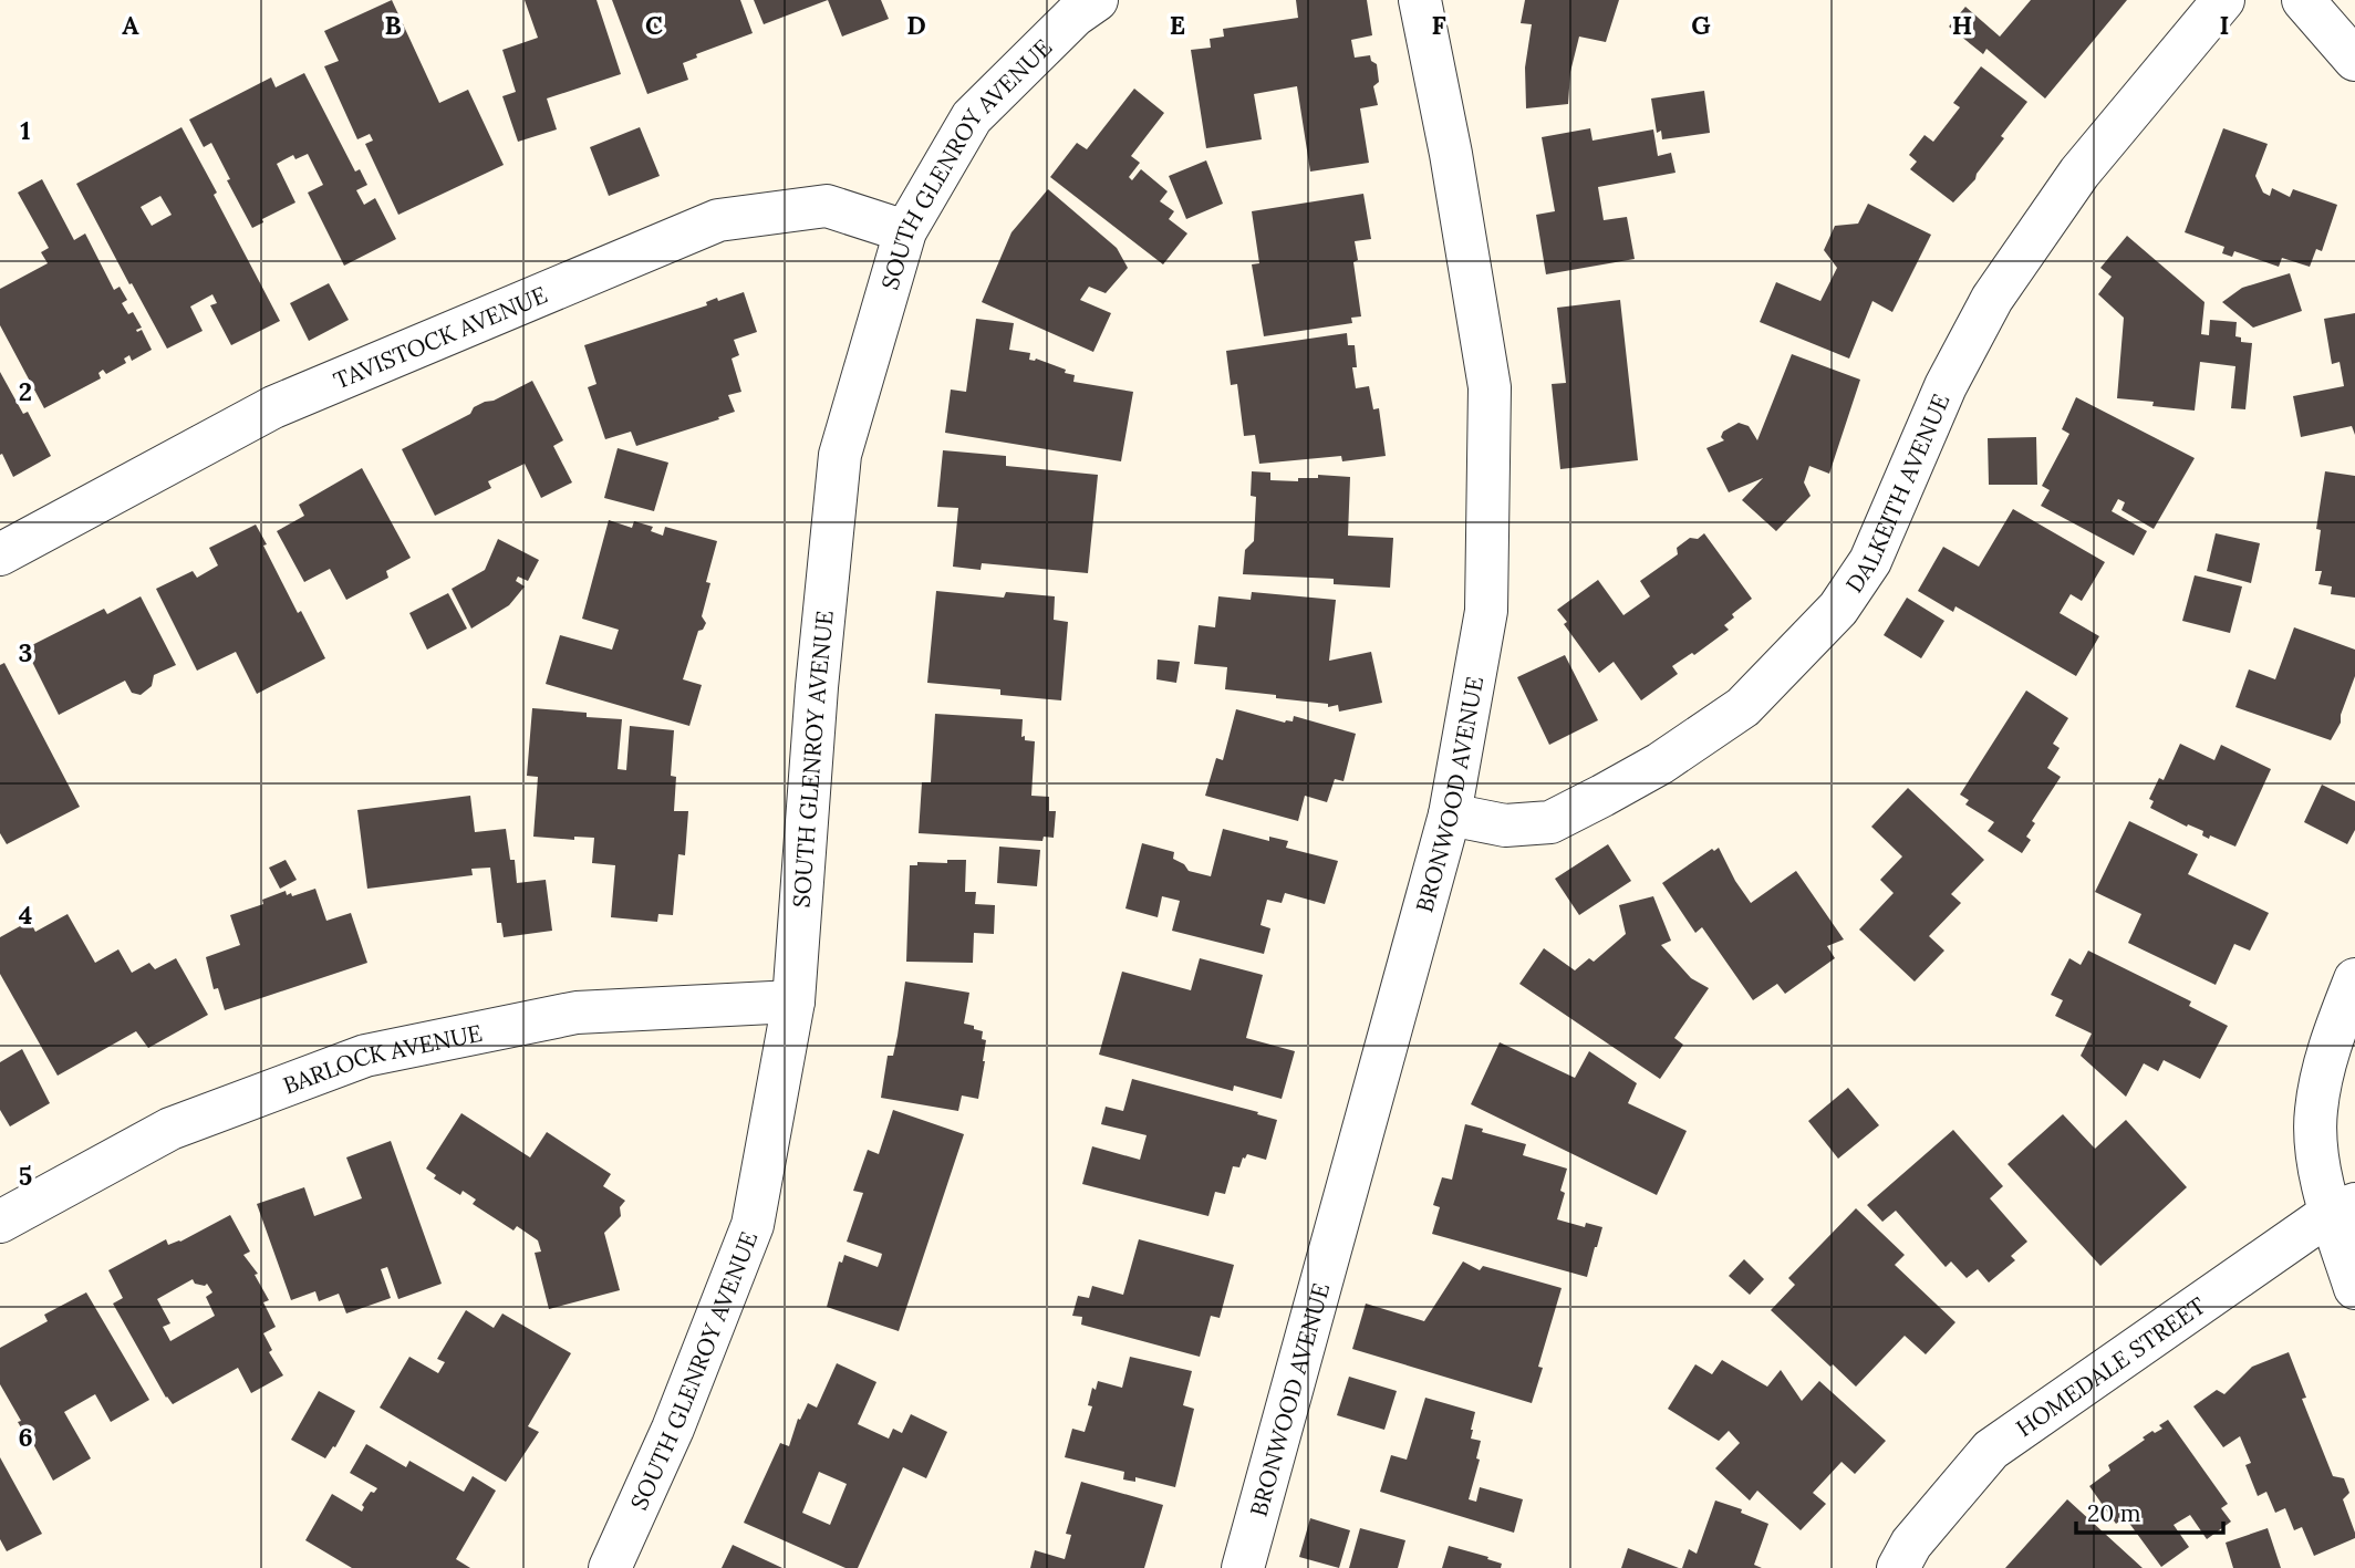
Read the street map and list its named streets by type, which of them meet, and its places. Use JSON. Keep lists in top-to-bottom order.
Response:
{
  "streets": {
    "street": [
      "SOUTH GLENROY AVENUE",
      "TAVISTOCK AVENUE",
      "DALKEITH AVENUE",
      "BRONWOOD AVENUE",
      "BARLOCK AVENUE",
      "HOMEDALE STREET"
    ]
  },
  "crossings": [
    ["SOUTH GLENROY AVENUE", "TAVISTOCK AVENUE"],
    ["SOUTH GLENROY AVENUE", "BARLOCK AVENUE"],
    ["DALKEITH AVENUE", "BRONWOOD AVENUE"]
  ],
  "scale_bar": "20 m",
  "grid": {
    "columns": [
      "A",
      "B",
      "C",
      "D",
      "E",
      "F",
      "G",
      "H",
      "I"
    ],
    "rows": [
      "1",
      "2",
      "3",
      "4",
      "5",
      "6"
    ]
  }
}
